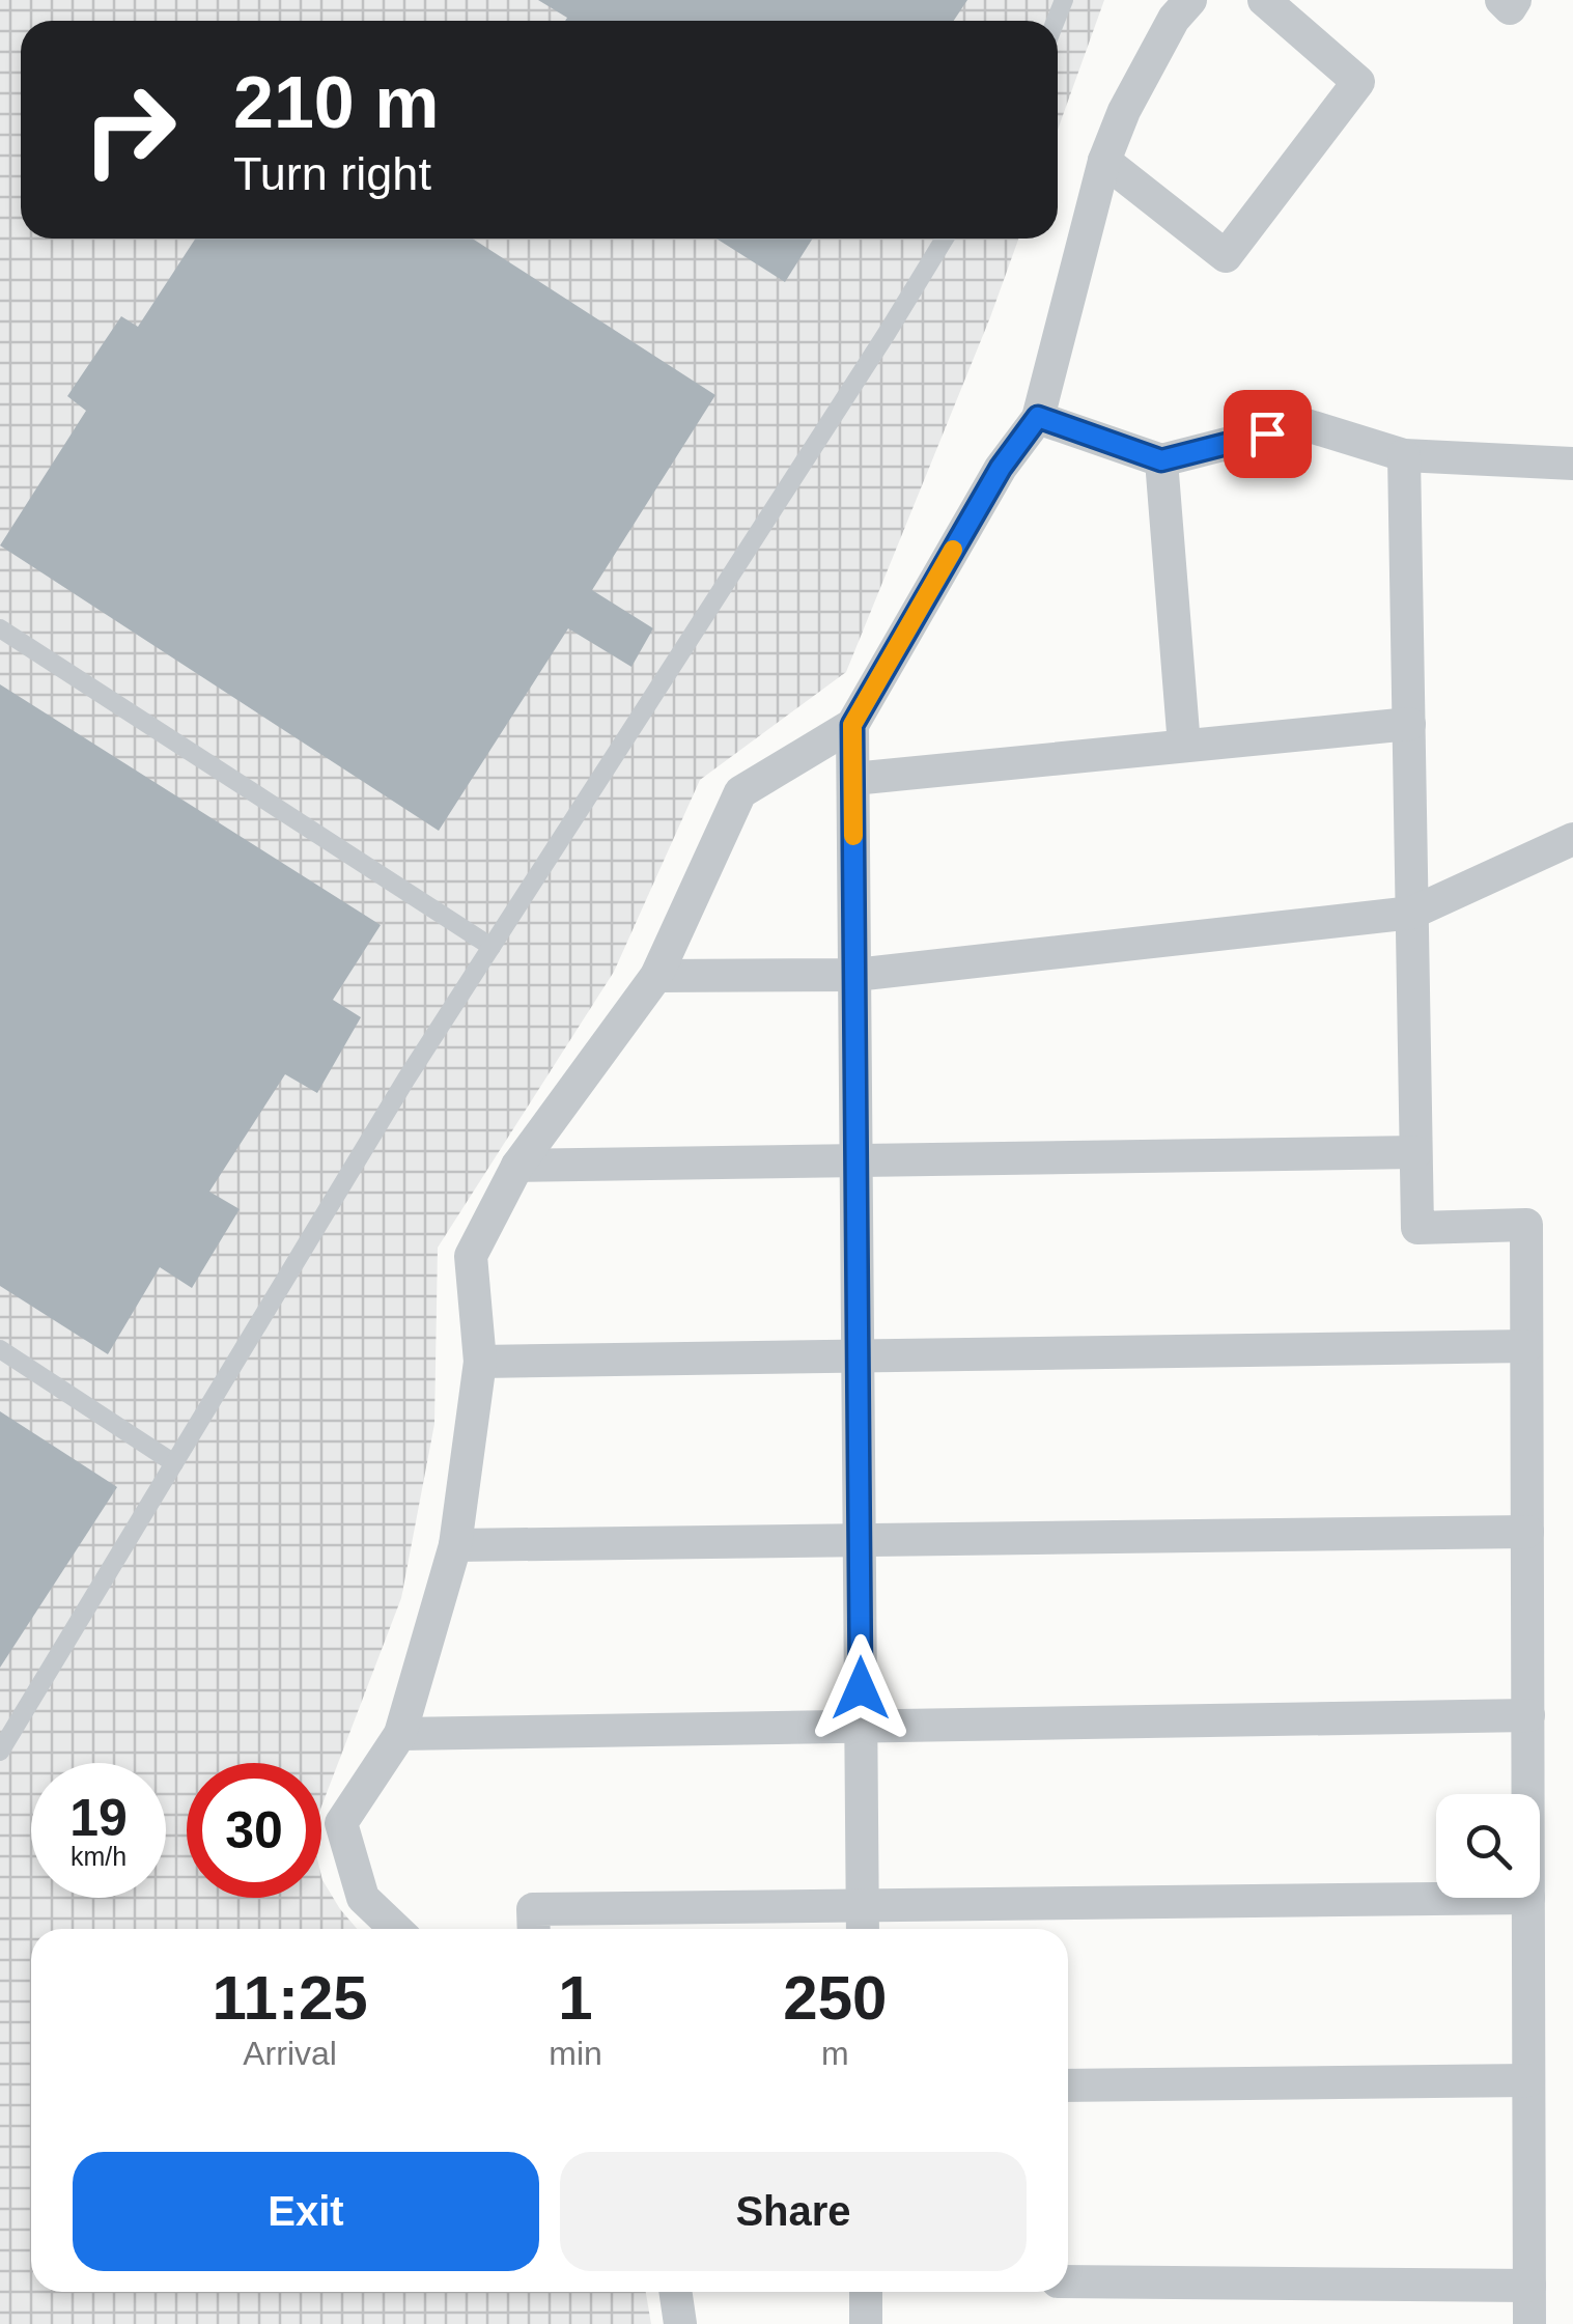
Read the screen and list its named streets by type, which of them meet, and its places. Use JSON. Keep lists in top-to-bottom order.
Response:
{
  "page": {
    "turn": ["210 m", "Turn right"],
    "speed": "19 km/h",
    "limit": "30",
    "eta": [
      "11:25",
      "Arrival",
      "1",
      "min",
      "250",
      "m"
    ],
    "buttons": ["Exit", "Share"]
  }
}
